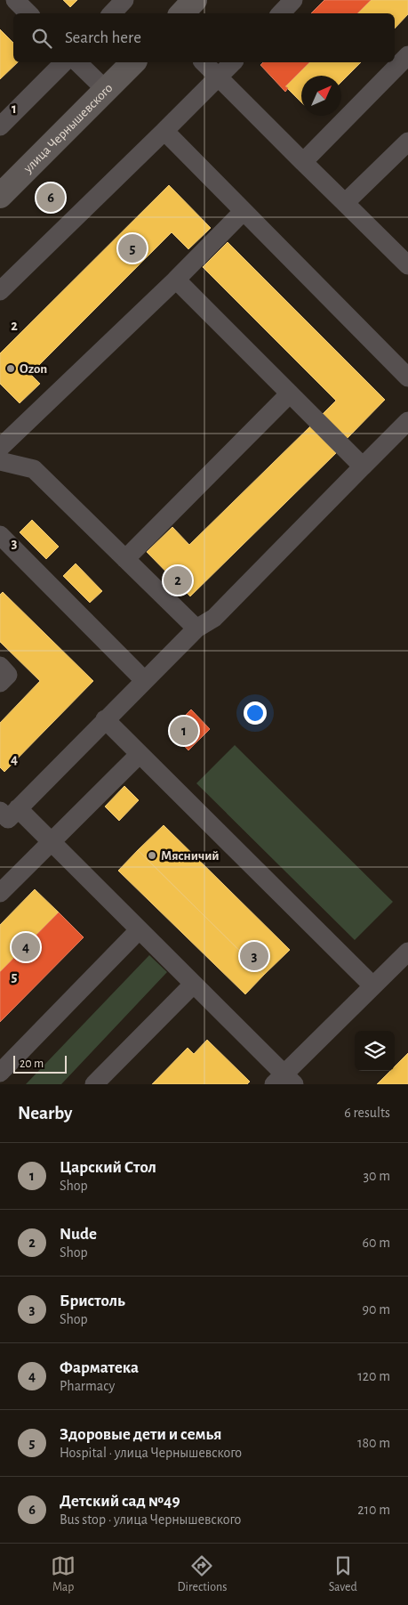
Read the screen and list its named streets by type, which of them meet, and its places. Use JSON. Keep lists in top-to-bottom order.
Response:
{
  "streets": {
    "main road": ["улица Чернышевского"]
  },
  "places": ["Ozon", "Мясничий"],
  "scale_bar": "20 m",
  "north": "top right",
  "page": {
    "search": "Search here",
    "pins": [
      "6",
      "5",
      "2",
      "1",
      "4",
      "3"
    ],
    "scale": "20 m",
    "heading": ["Nearby", "6 results"],
    "list": [
      {
        "mark": "1",
        "name": "Царский Стол",
        "note": "Shop",
        "value": "30 m"
      },
      {
        "mark": "2",
        "name": "Nude",
        "note": "Shop",
        "value": "60 m"
      },
      {
        "mark": "3",
        "name": "Бристоль",
        "note": "Shop",
        "value": "90 m"
      },
      {
        "mark": "4",
        "name": "Фарматека",
        "note": "Pharmacy",
        "value": "120 m"
      },
      {
        "mark": "5",
        "name": "Здоровые дети и семья",
        "note": "Hospital · улица Чернышевского",
        "value": "180 m"
      },
      {
        "mark": "6",
        "name": "Детский сад №49",
        "note": "Bus stop · улица Чернышевского",
        "value": "210 m"
      }
    ],
    "nav": ["Map", "Directions", "Saved"]
  },
  "grid": {
    "rows": [
      "1",
      "2",
      "3",
      "4",
      "5"
    ]
  }
}
